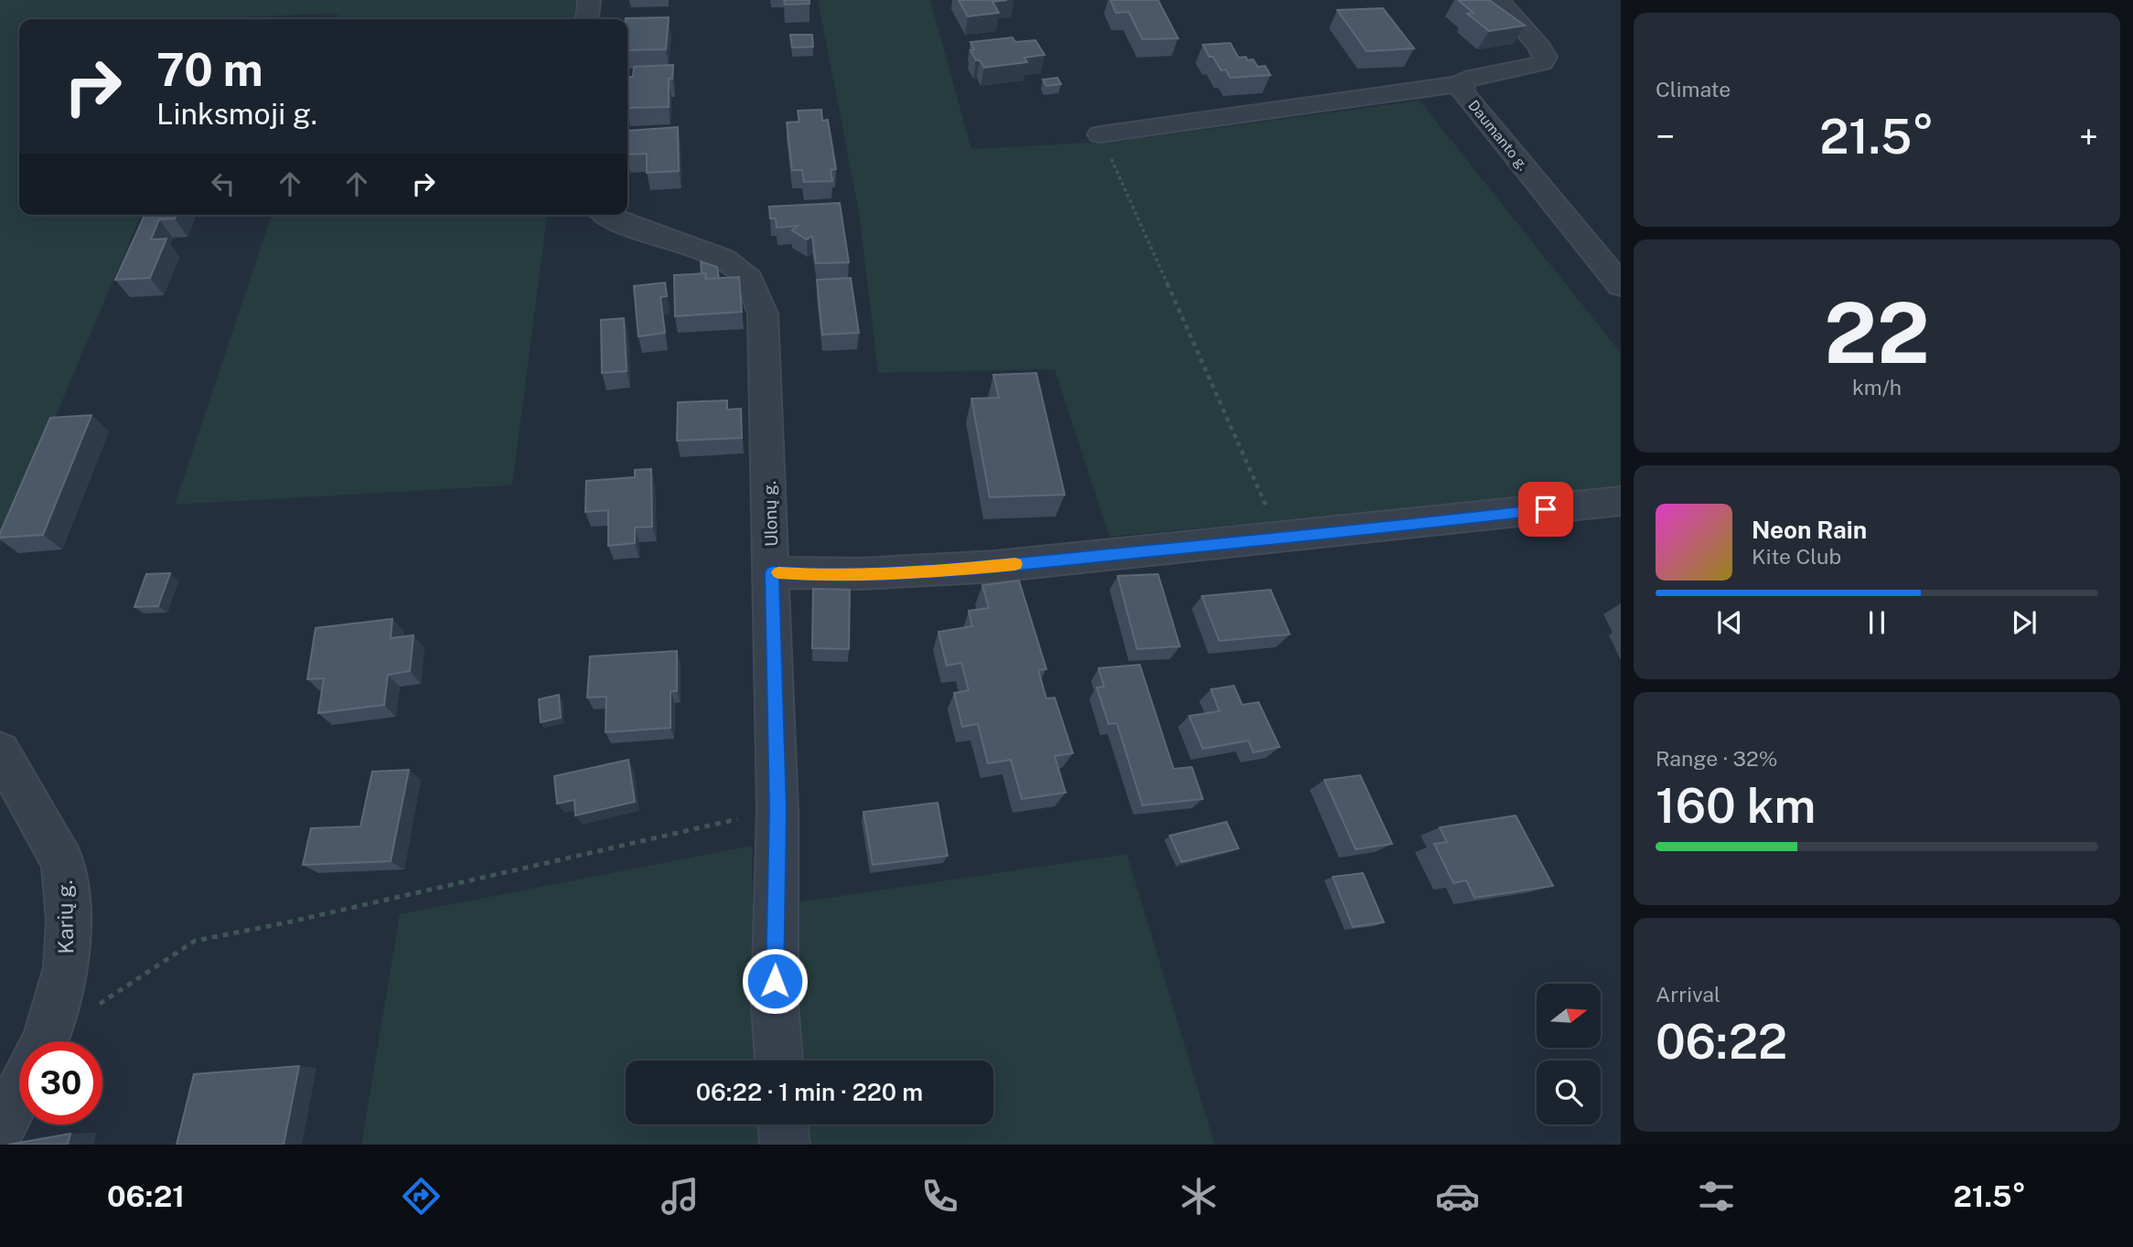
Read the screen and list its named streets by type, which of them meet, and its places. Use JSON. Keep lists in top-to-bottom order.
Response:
{
  "streets": {
    "street": ["Daumanto g.", "Ulonų g.", "Karių g."]
  },
  "north": "right",
  "page": {
    "tile": [
      "Climate",
      ["22", "km/h"],
      ["Range · 32%", "160 km"],
      ["Arrival", "06:22"]
    ],
    "turn": ["70 m", "Linksmoji g."],
    "heat": ["−", "21.5°", "+"],
    "song": ["Neon Rain", "Kite Club"],
    "limit": "30",
    "trip": "06:22 · 1 min · 220 m",
    "tabs": ["06:21", "21.5°"]
  }
}
